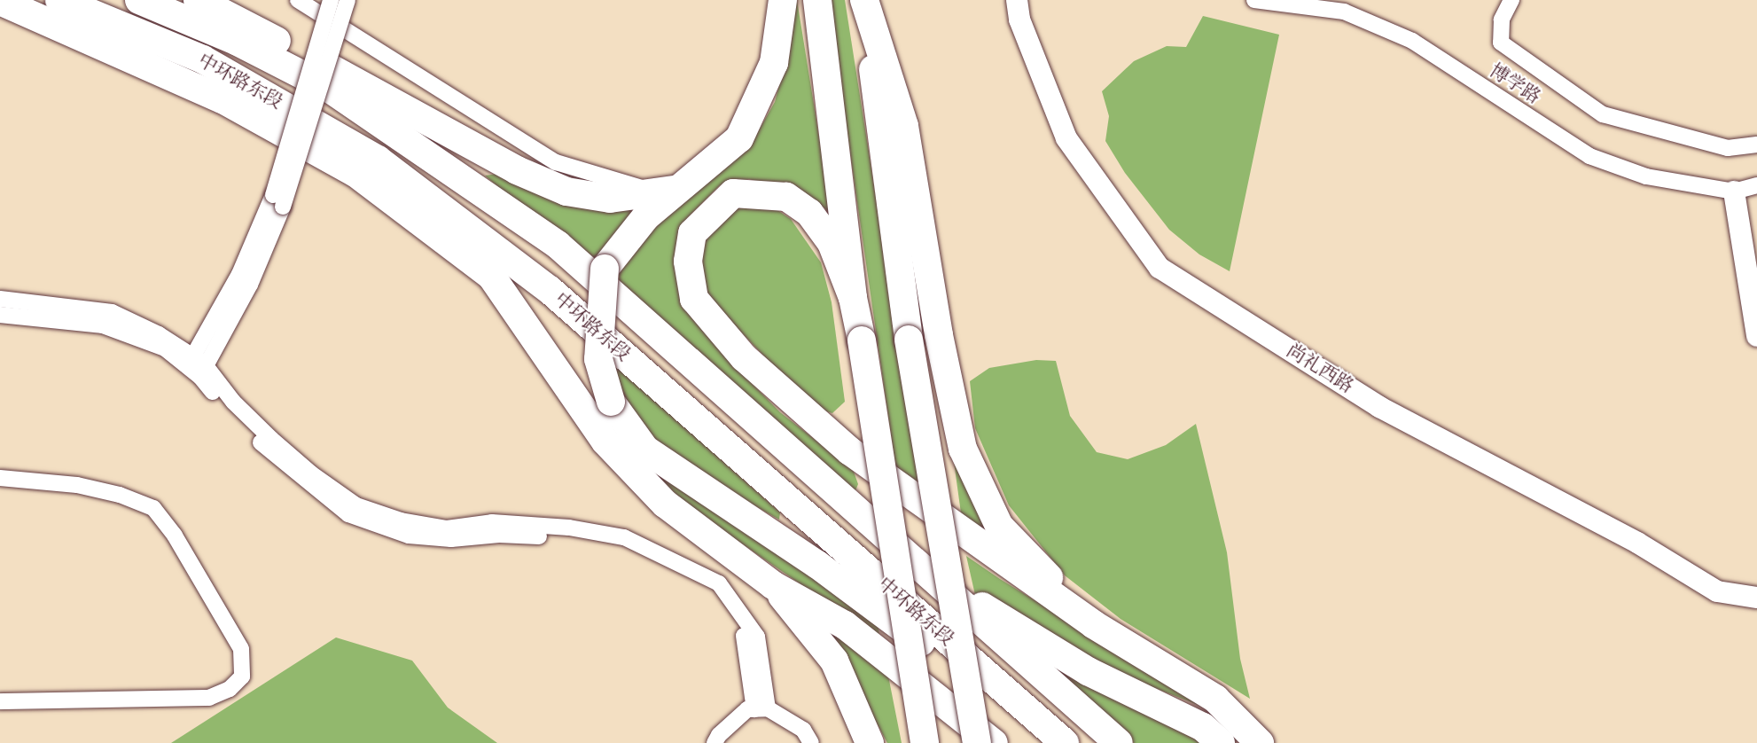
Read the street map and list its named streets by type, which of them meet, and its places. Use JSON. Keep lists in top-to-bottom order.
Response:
{
  "streets": {
    "highway": ["中环路东段"],
    "street": ["博学路", "尚礼西路"]
  }
}
